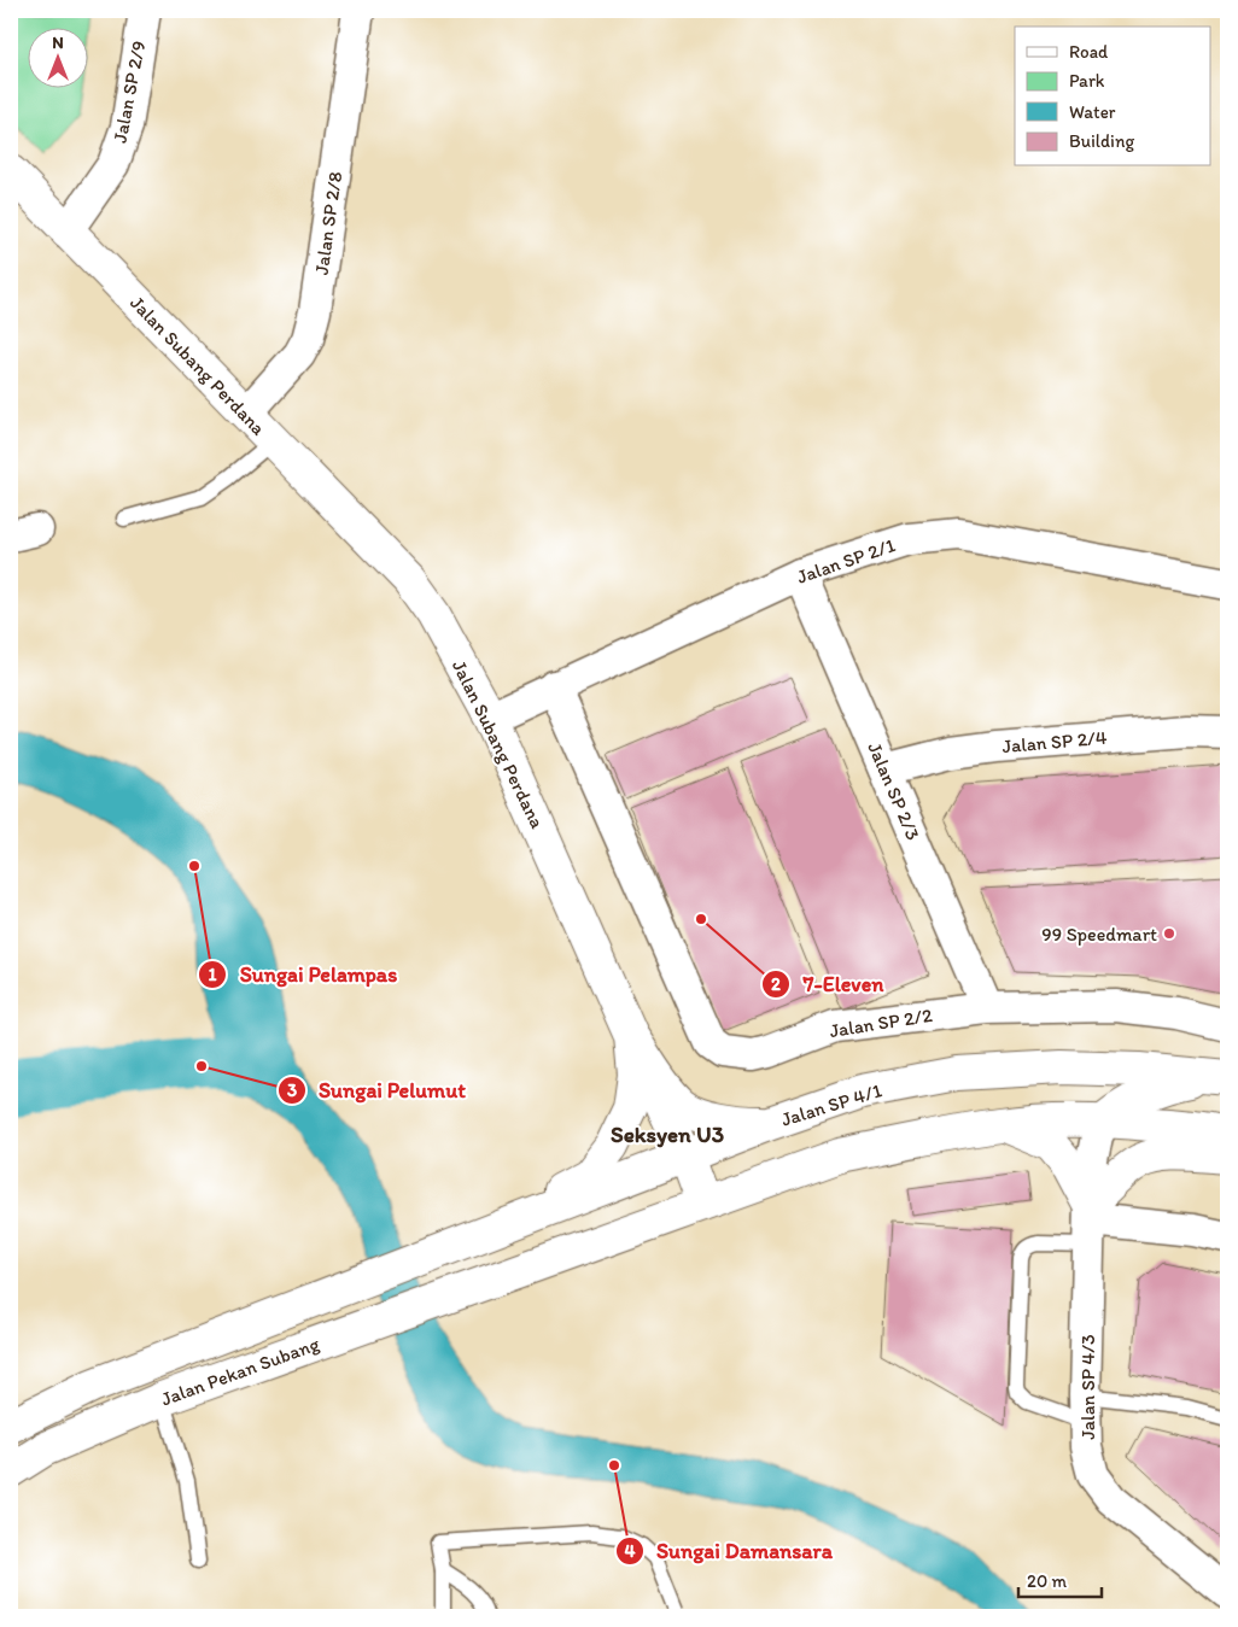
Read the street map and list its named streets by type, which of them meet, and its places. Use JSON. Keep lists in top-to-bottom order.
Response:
{
  "streets": {
    "main road": ["Jalan Subang Perdana", "Jalan SP 4/1", "Jalan Pekan Subang"],
    "street": [
      "Jalan SP 2/9",
      "Jalan SP 2/8",
      "Jalan SP 2/1",
      "Jalan SP 2/4",
      "Jalan SP 2/3",
      "Jalan SP 2/2",
      "Jalan SP 4/3"
    ]
  },
  "crossings": [
    ["Jalan SP 2/9", "Jalan Subang Perdana"],
    ["Jalan SP 2/8", "Jalan Subang Perdana"],
    ["Jalan Subang Perdana", "Jalan SP 2/1"],
    ["Jalan Subang Perdana", "Jalan SP 4/1"],
    ["Jalan Subang Perdana", "Jalan Pekan Subang"],
    ["Jalan SP 2/1", "Jalan SP 2/3"],
    ["Jalan SP 2/1", "Jalan SP 2/2"],
    ["Jalan SP 2/4", "Jalan SP 2/3"],
    ["Jalan SP 2/3", "Jalan SP 2/2"],
    ["Jalan SP 4/1", "Jalan Pekan Subang"]
  ],
  "districts": ["Seksyen U3"],
  "places": [
    "Sungai Pelampas",
    "7-Eleven",
    "99 Speedmart",
    "Sungai Pelumut",
    "Sungai Damansara"
  ],
  "legend": [
    "Road",
    "Park",
    "Water",
    "Building"
  ],
  "scale_bar": "20 m",
  "north": "top"
}
